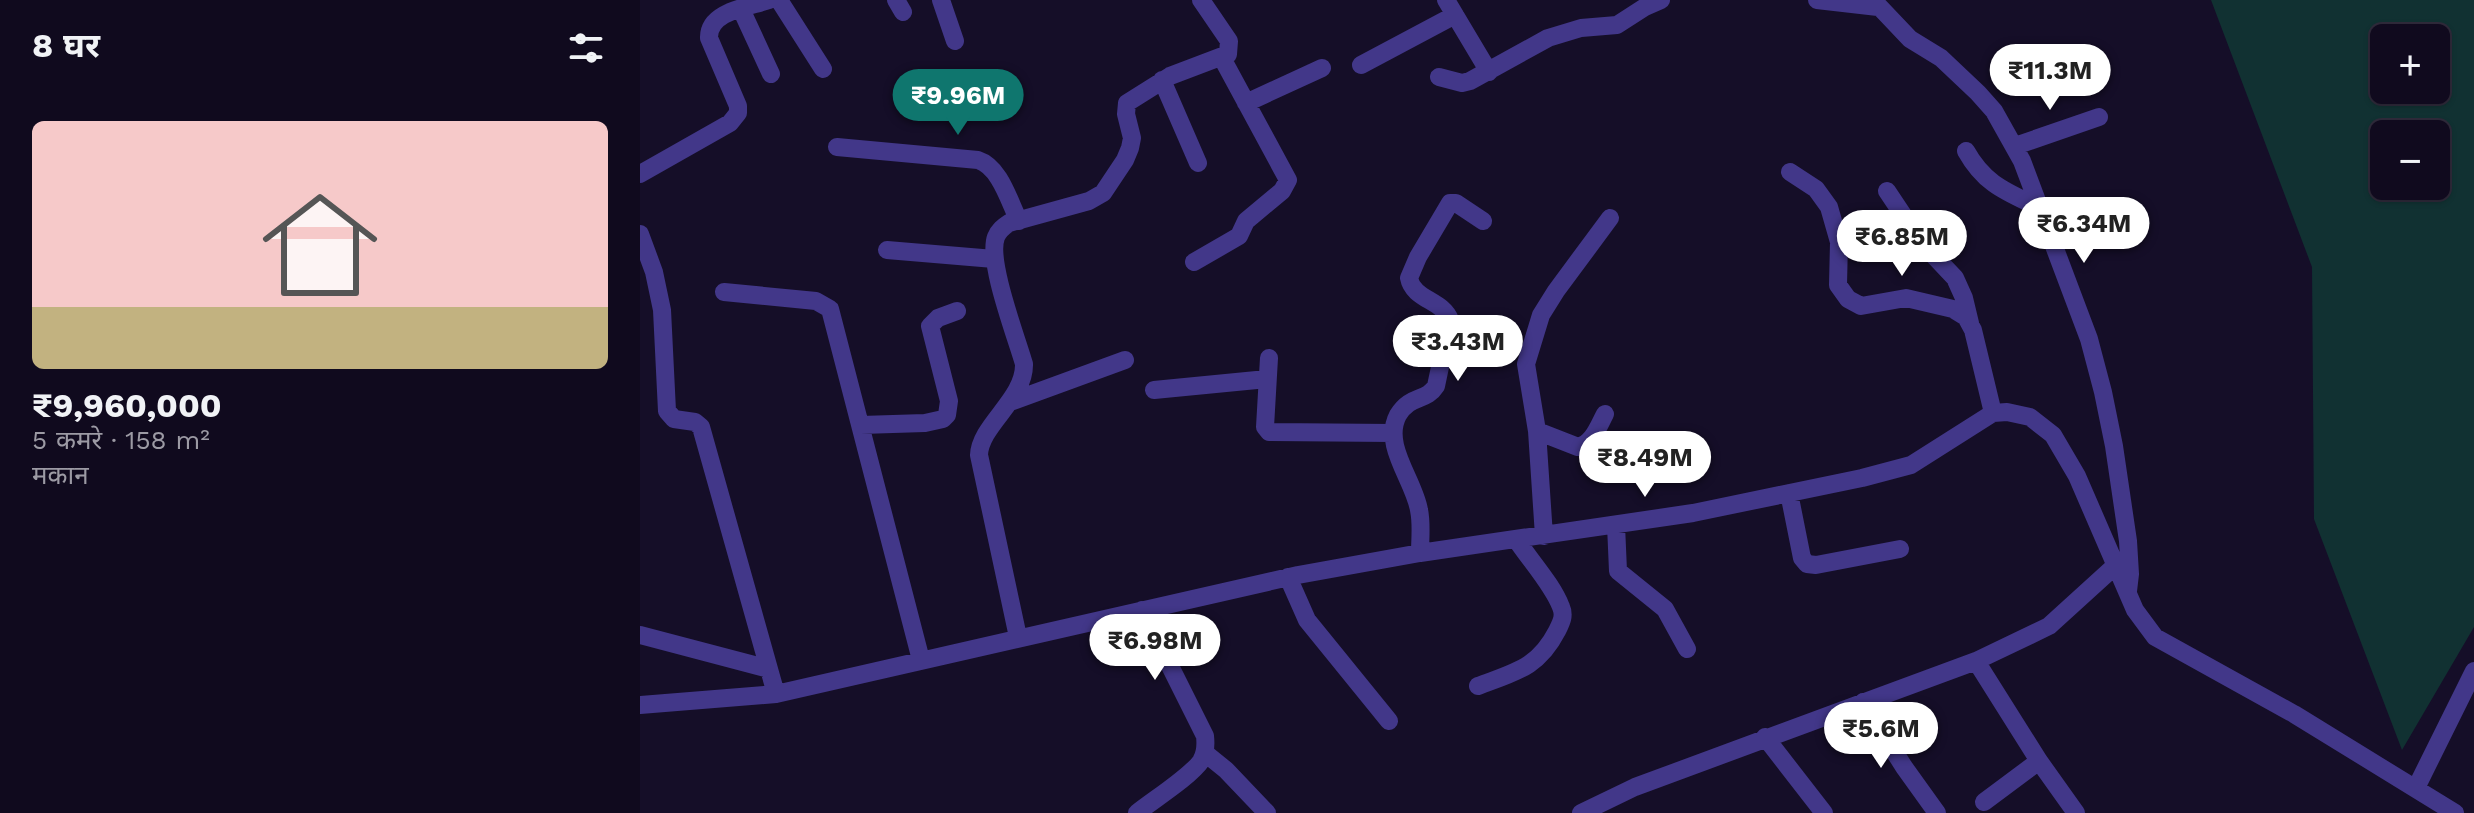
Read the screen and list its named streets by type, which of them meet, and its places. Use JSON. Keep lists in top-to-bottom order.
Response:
{
  "page": {
    "heading": "8 घर",
    "map_buttons": ["+", "−"],
    "price": [
      "₹11.3M",
      "₹9.96M",
      "₹6.34M",
      "₹6.85M",
      "₹3.43M",
      "₹8.49M",
      "₹6.98M",
      "₹5.6M"
    ],
    "list": [
      {
        "name": "₹9,960,000",
        "note": "5 कमरे · 158 m² · मकान"
      }
    ]
  }
}
